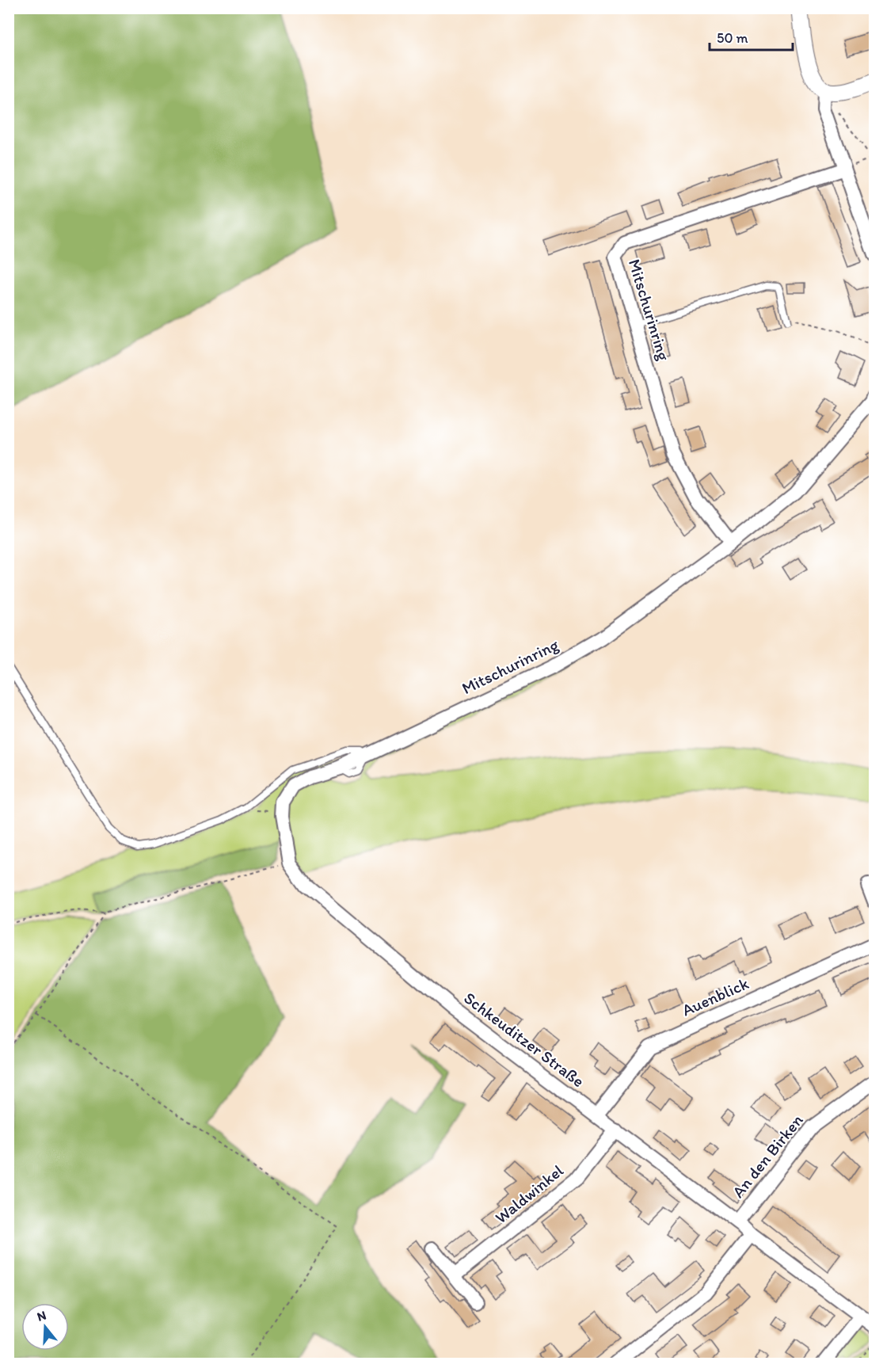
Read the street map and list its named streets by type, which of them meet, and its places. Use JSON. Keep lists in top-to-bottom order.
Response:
{
  "streets": {
    "street": [
      "Mitschurinring",
      "Auenblick",
      "Schkeuditzer Straße",
      "An den Birken",
      "Waldwinkel"
    ]
  },
  "crossings": [
    ["Auenblick", "Schkeuditzer Straße"],
    ["Schkeuditzer Straße", "An den Birken"],
    ["Schkeuditzer Straße", "Waldwinkel"]
  ],
  "scale_bar": "50 m",
  "north": "top"
}
